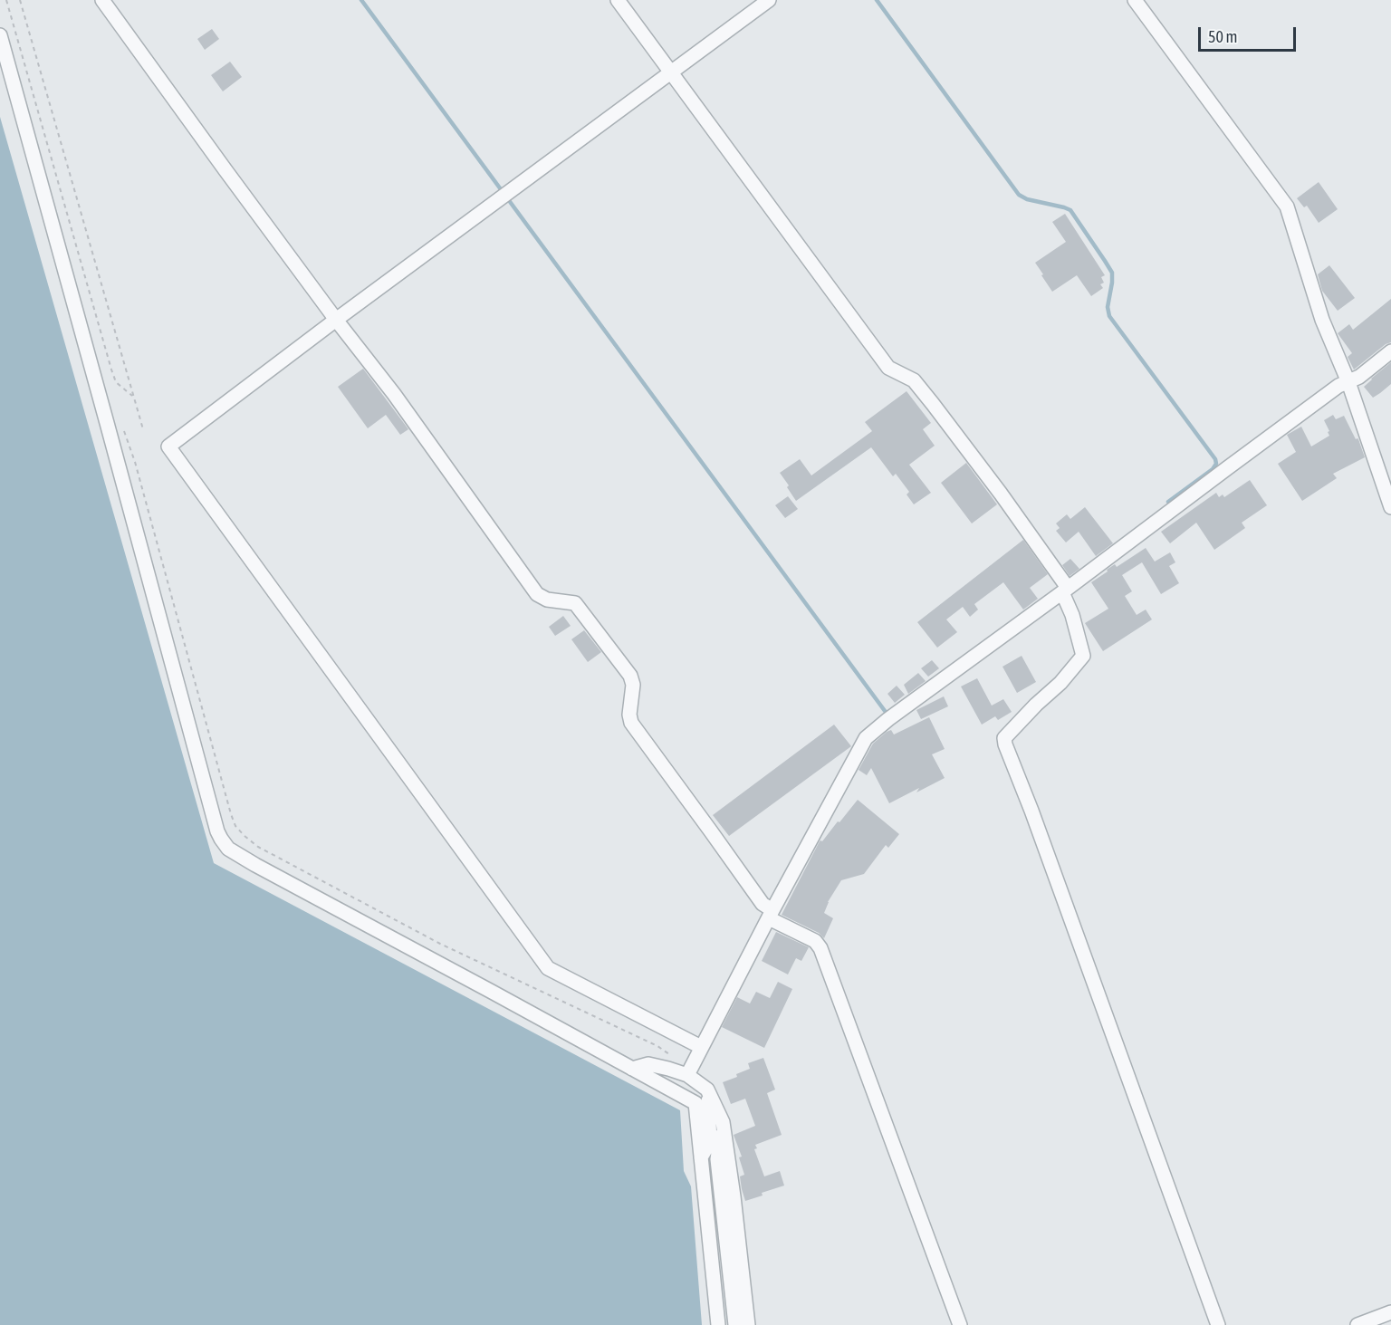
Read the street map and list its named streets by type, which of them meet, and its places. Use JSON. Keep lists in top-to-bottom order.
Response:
{
  "scale_bar": "50 m"
}
